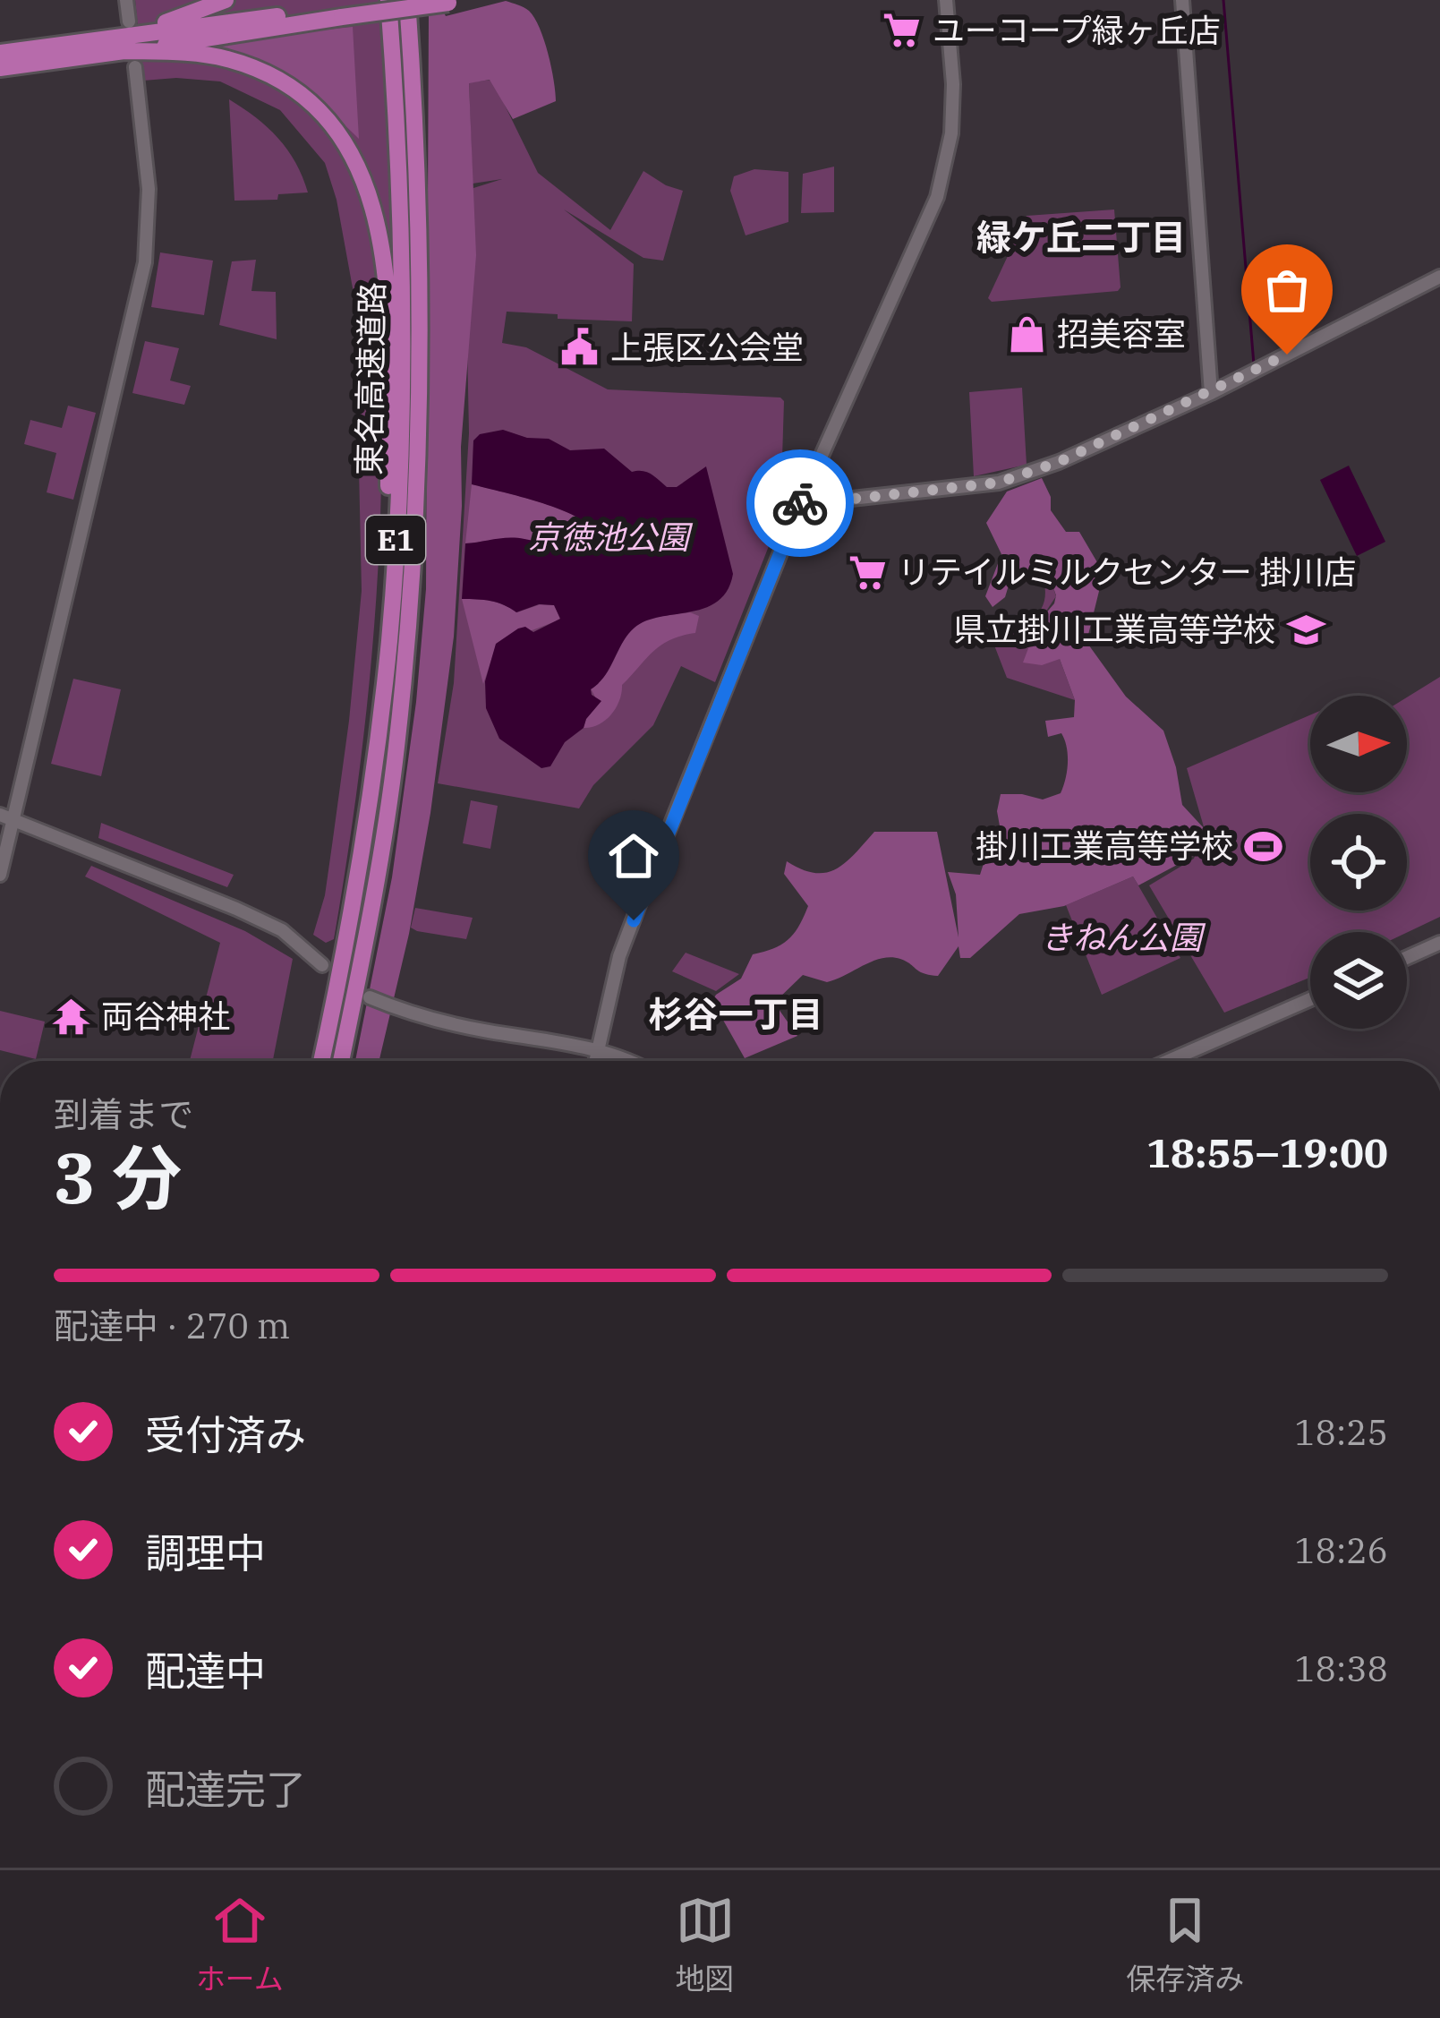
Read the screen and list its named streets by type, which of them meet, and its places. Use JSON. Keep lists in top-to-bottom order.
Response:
{
  "streets": {
    "highway": ["東名高速道路", "E1"]
  },
  "districts": ["緑ケ丘二丁目", "杉谷一丁目"],
  "parks": ["京徳池公園", "きねん公園"],
  "places": {
    "supermarket": ["ユーコープ緑ヶ丘店", "リテイルミルクセンター 掛川店"],
    "shop": ["招美容室"],
    "public building": ["上張区公会堂"],
    "school or university": ["県立掛川工業高等学校"],
    "sports": ["掛川工業高等学校"],
    "temple": ["両谷神社"]
  },
  "north": "right",
  "page": {
    "heading": ["3 分", "到着まで", "18:55–19:00"],
    "bar": "配達中 · 270 m",
    "list": [
      ["受付済み", "18:25"],
      ["調理中", "18:26"],
      ["配達中", "18:38"],
      "配達完了"
    ],
    "tabs": ["ホーム", "地図", "保存済み"]
  }
}
